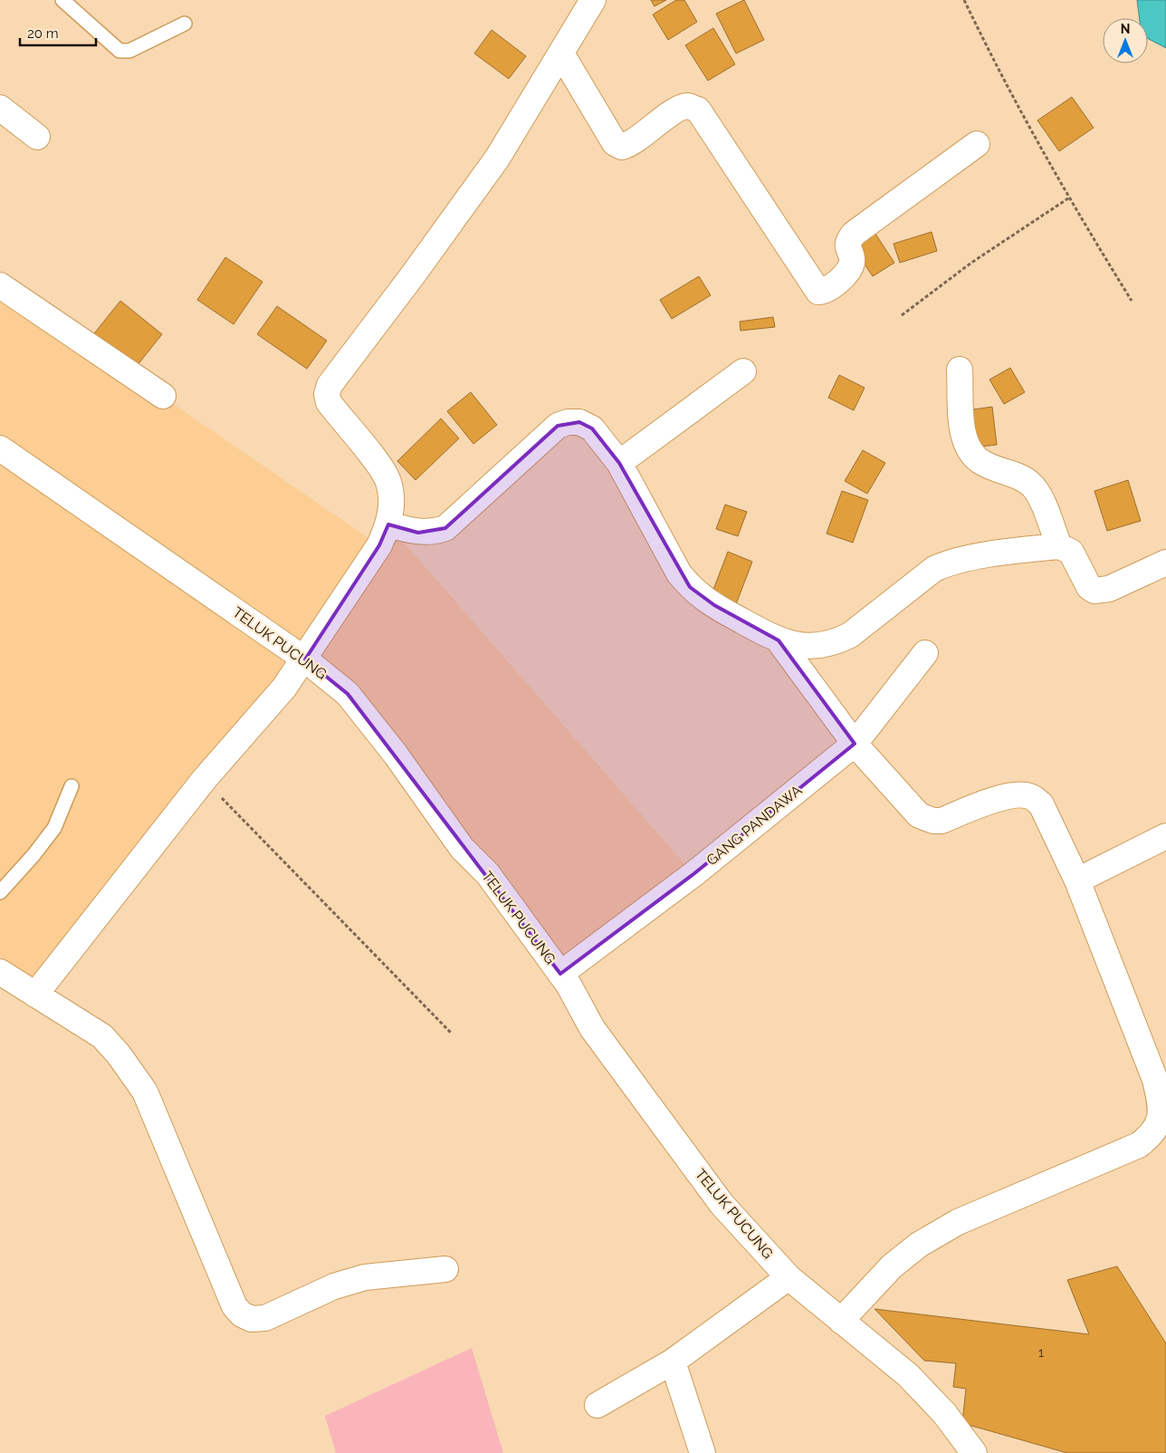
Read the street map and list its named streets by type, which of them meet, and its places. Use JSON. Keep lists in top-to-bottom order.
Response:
{
  "streets": {
    "street": ["TELUK PUCUNG", "GANG PANDAWA"]
  },
  "crossings": [
    ["TELUK PUCUNG", "GANG PANDAWA"]
  ],
  "house_numbers": ["1"],
  "scale_bar": "20 m",
  "north": "top"
}
